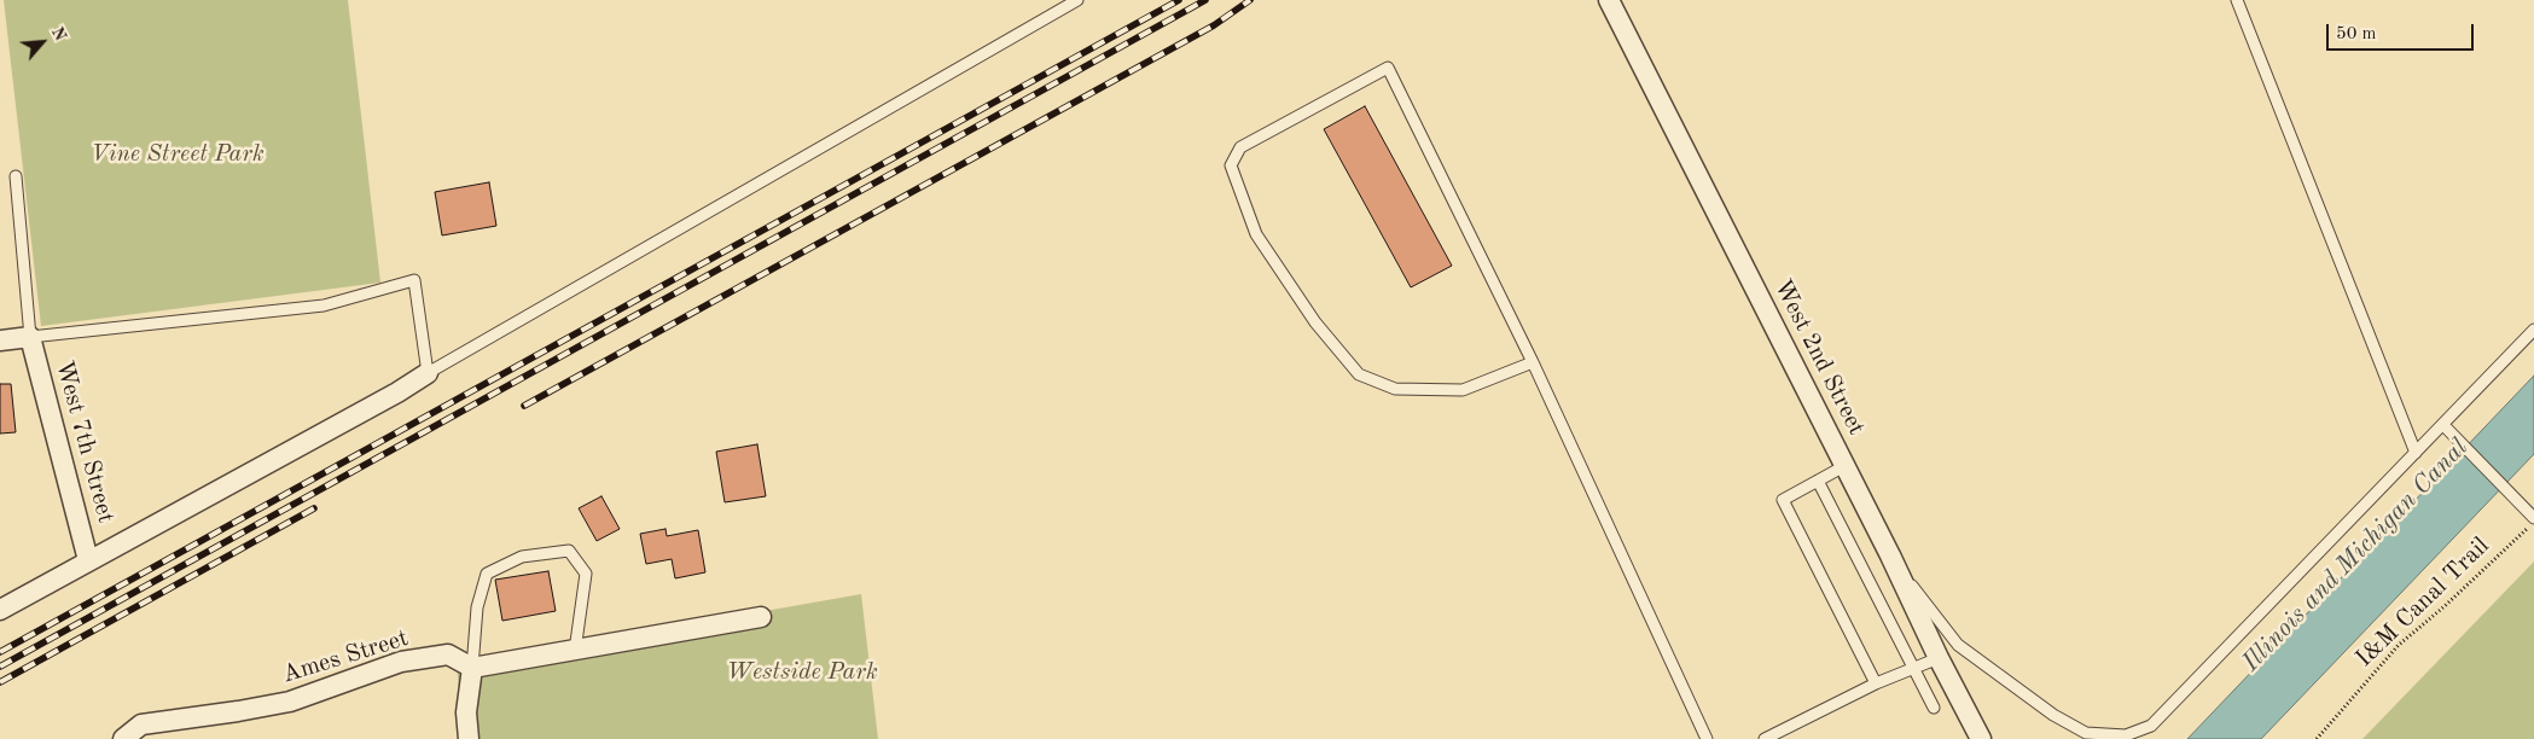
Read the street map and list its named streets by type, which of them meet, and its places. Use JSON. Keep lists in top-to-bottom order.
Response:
{
  "streets": {
    "street": ["West 2nd Street", "West 7th Street", "Ames Street"],
    "path": ["I&M Canal Trail"]
  },
  "water": ["Illinois and Michigan Canal"],
  "parks": ["Vine Street Park", "Westside Park"],
  "scale_bar": "50 m",
  "north": "top right"
}
